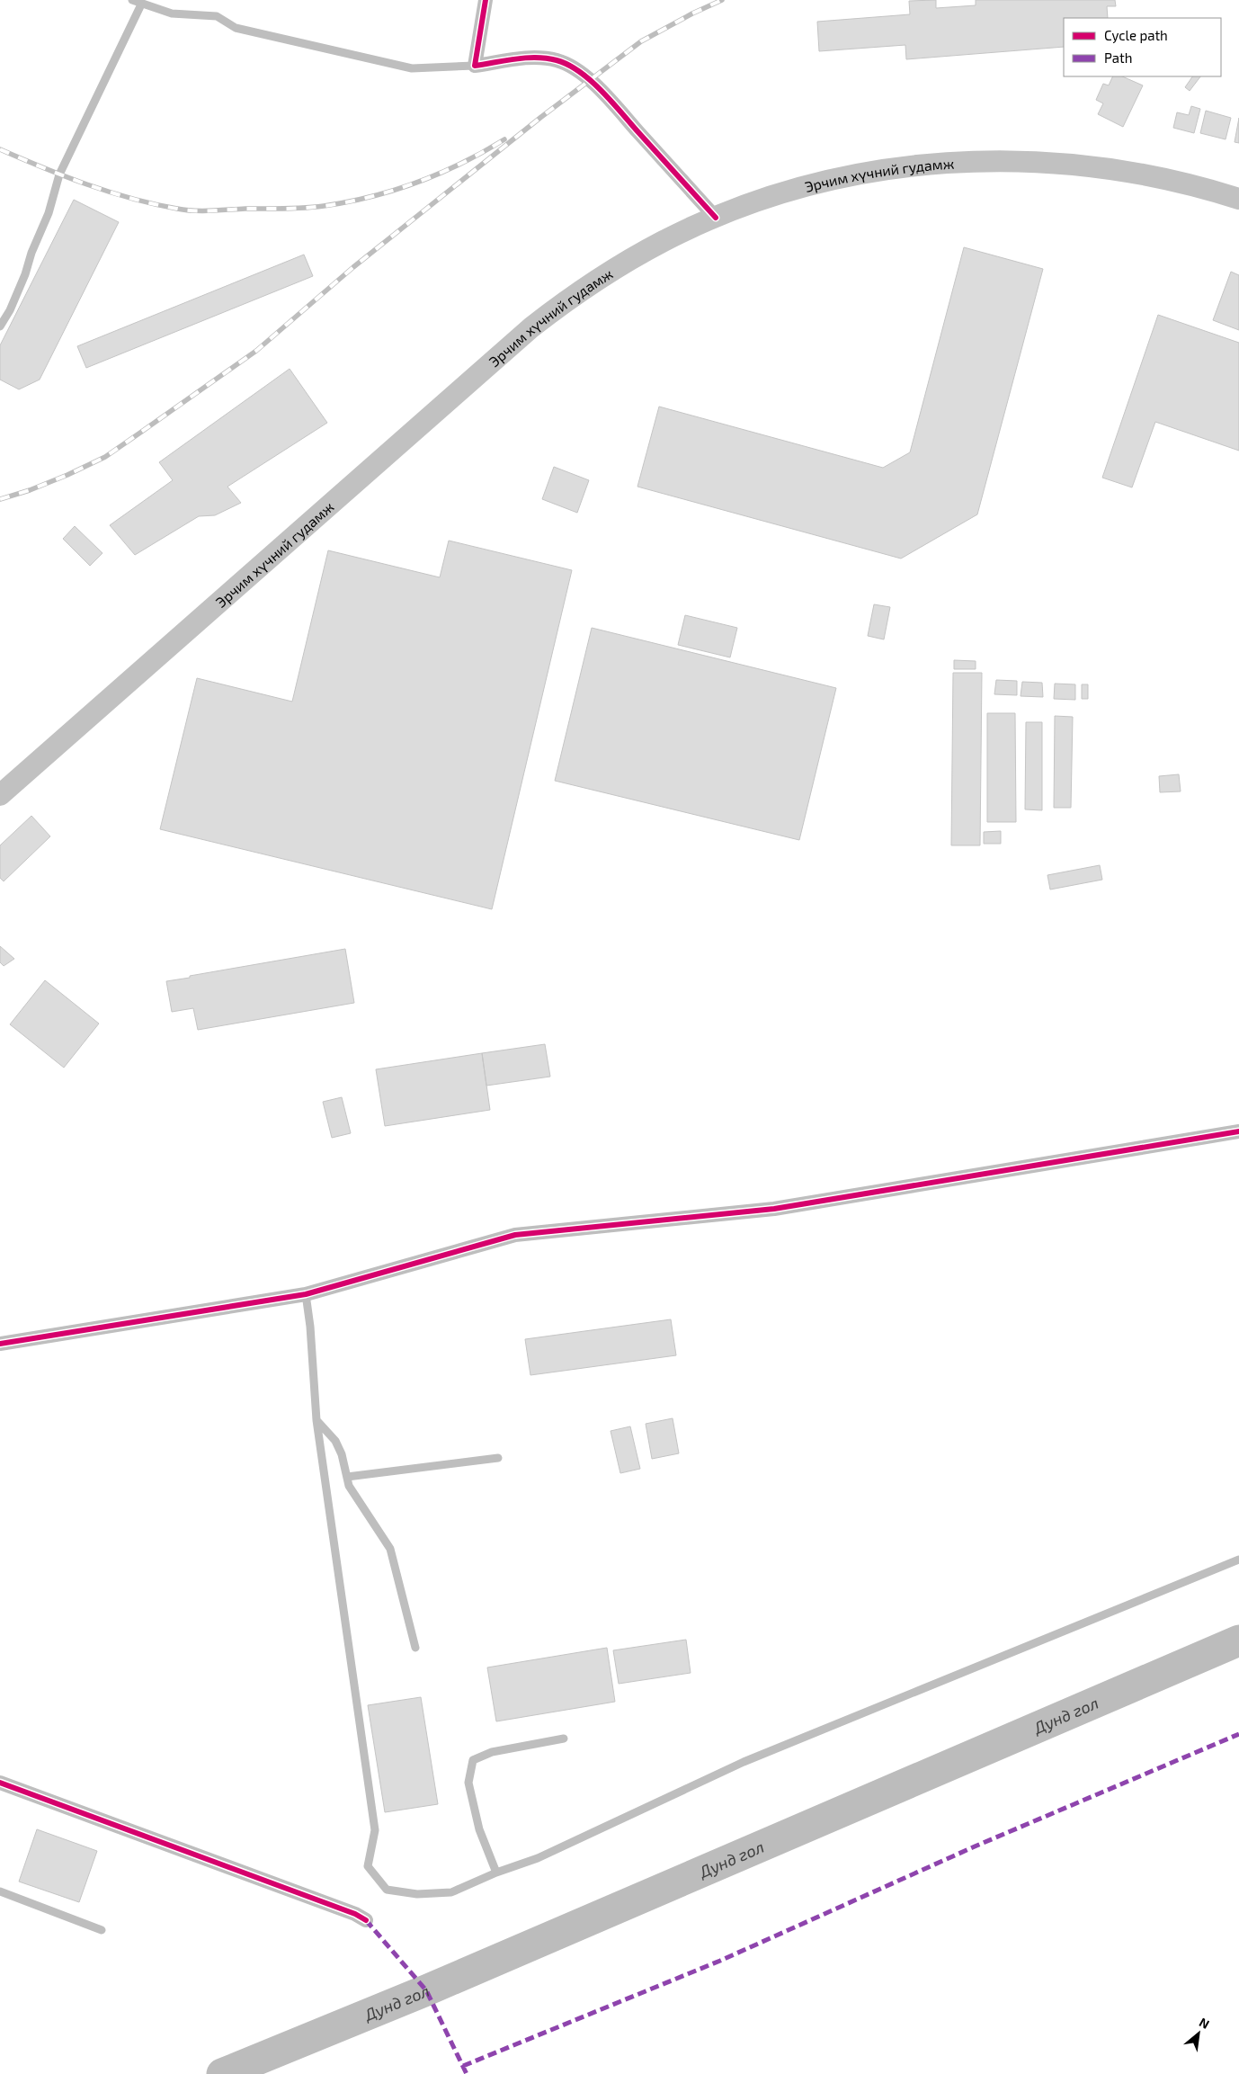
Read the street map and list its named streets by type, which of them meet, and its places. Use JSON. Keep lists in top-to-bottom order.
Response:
{
  "streets": {
    "main road": ["Эрчим хүчний гудамж"]
  },
  "water": ["Дунд гол"],
  "legend": ["Cycle path", "Path"],
  "north": "top right"
}
